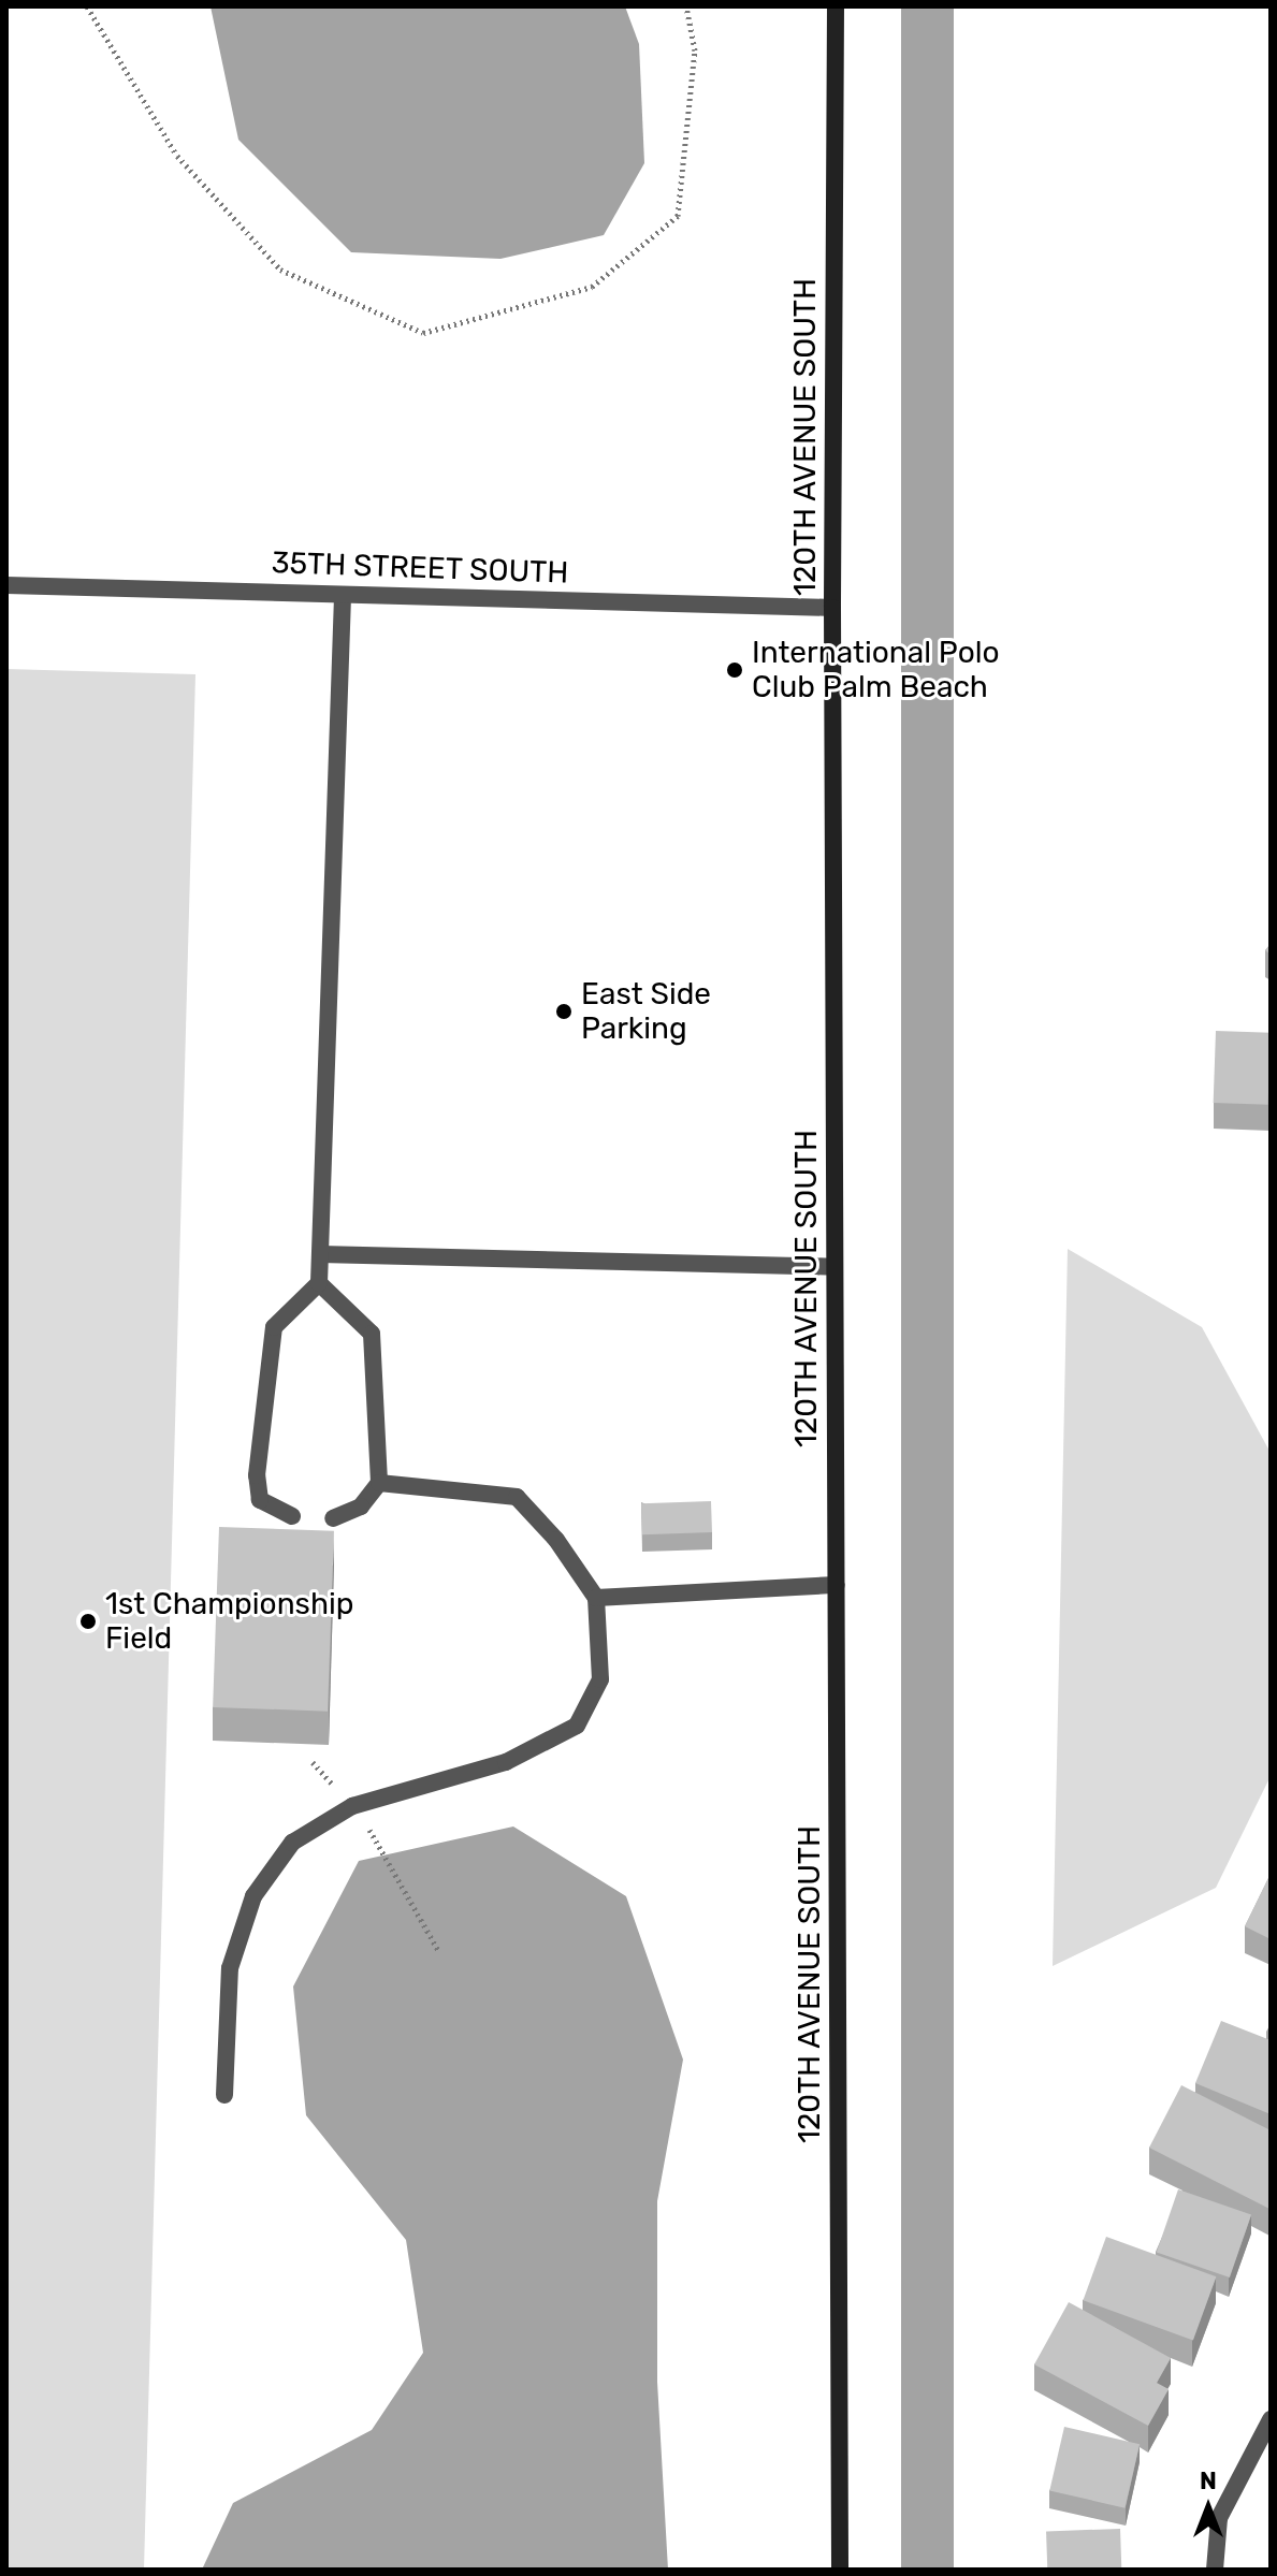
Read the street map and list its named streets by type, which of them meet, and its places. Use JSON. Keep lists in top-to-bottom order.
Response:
{
  "streets": {
    "street": ["120TH AVENUE SOUTH", "35TH STREET SOUTH"]
  },
  "crossings": [
    ["120TH AVENUE SOUTH", "35TH STREET SOUTH"]
  ],
  "places": ["International Polo Club Palm Beach", "East Side Parking", "1st Championship Field"],
  "north": "top"
}
